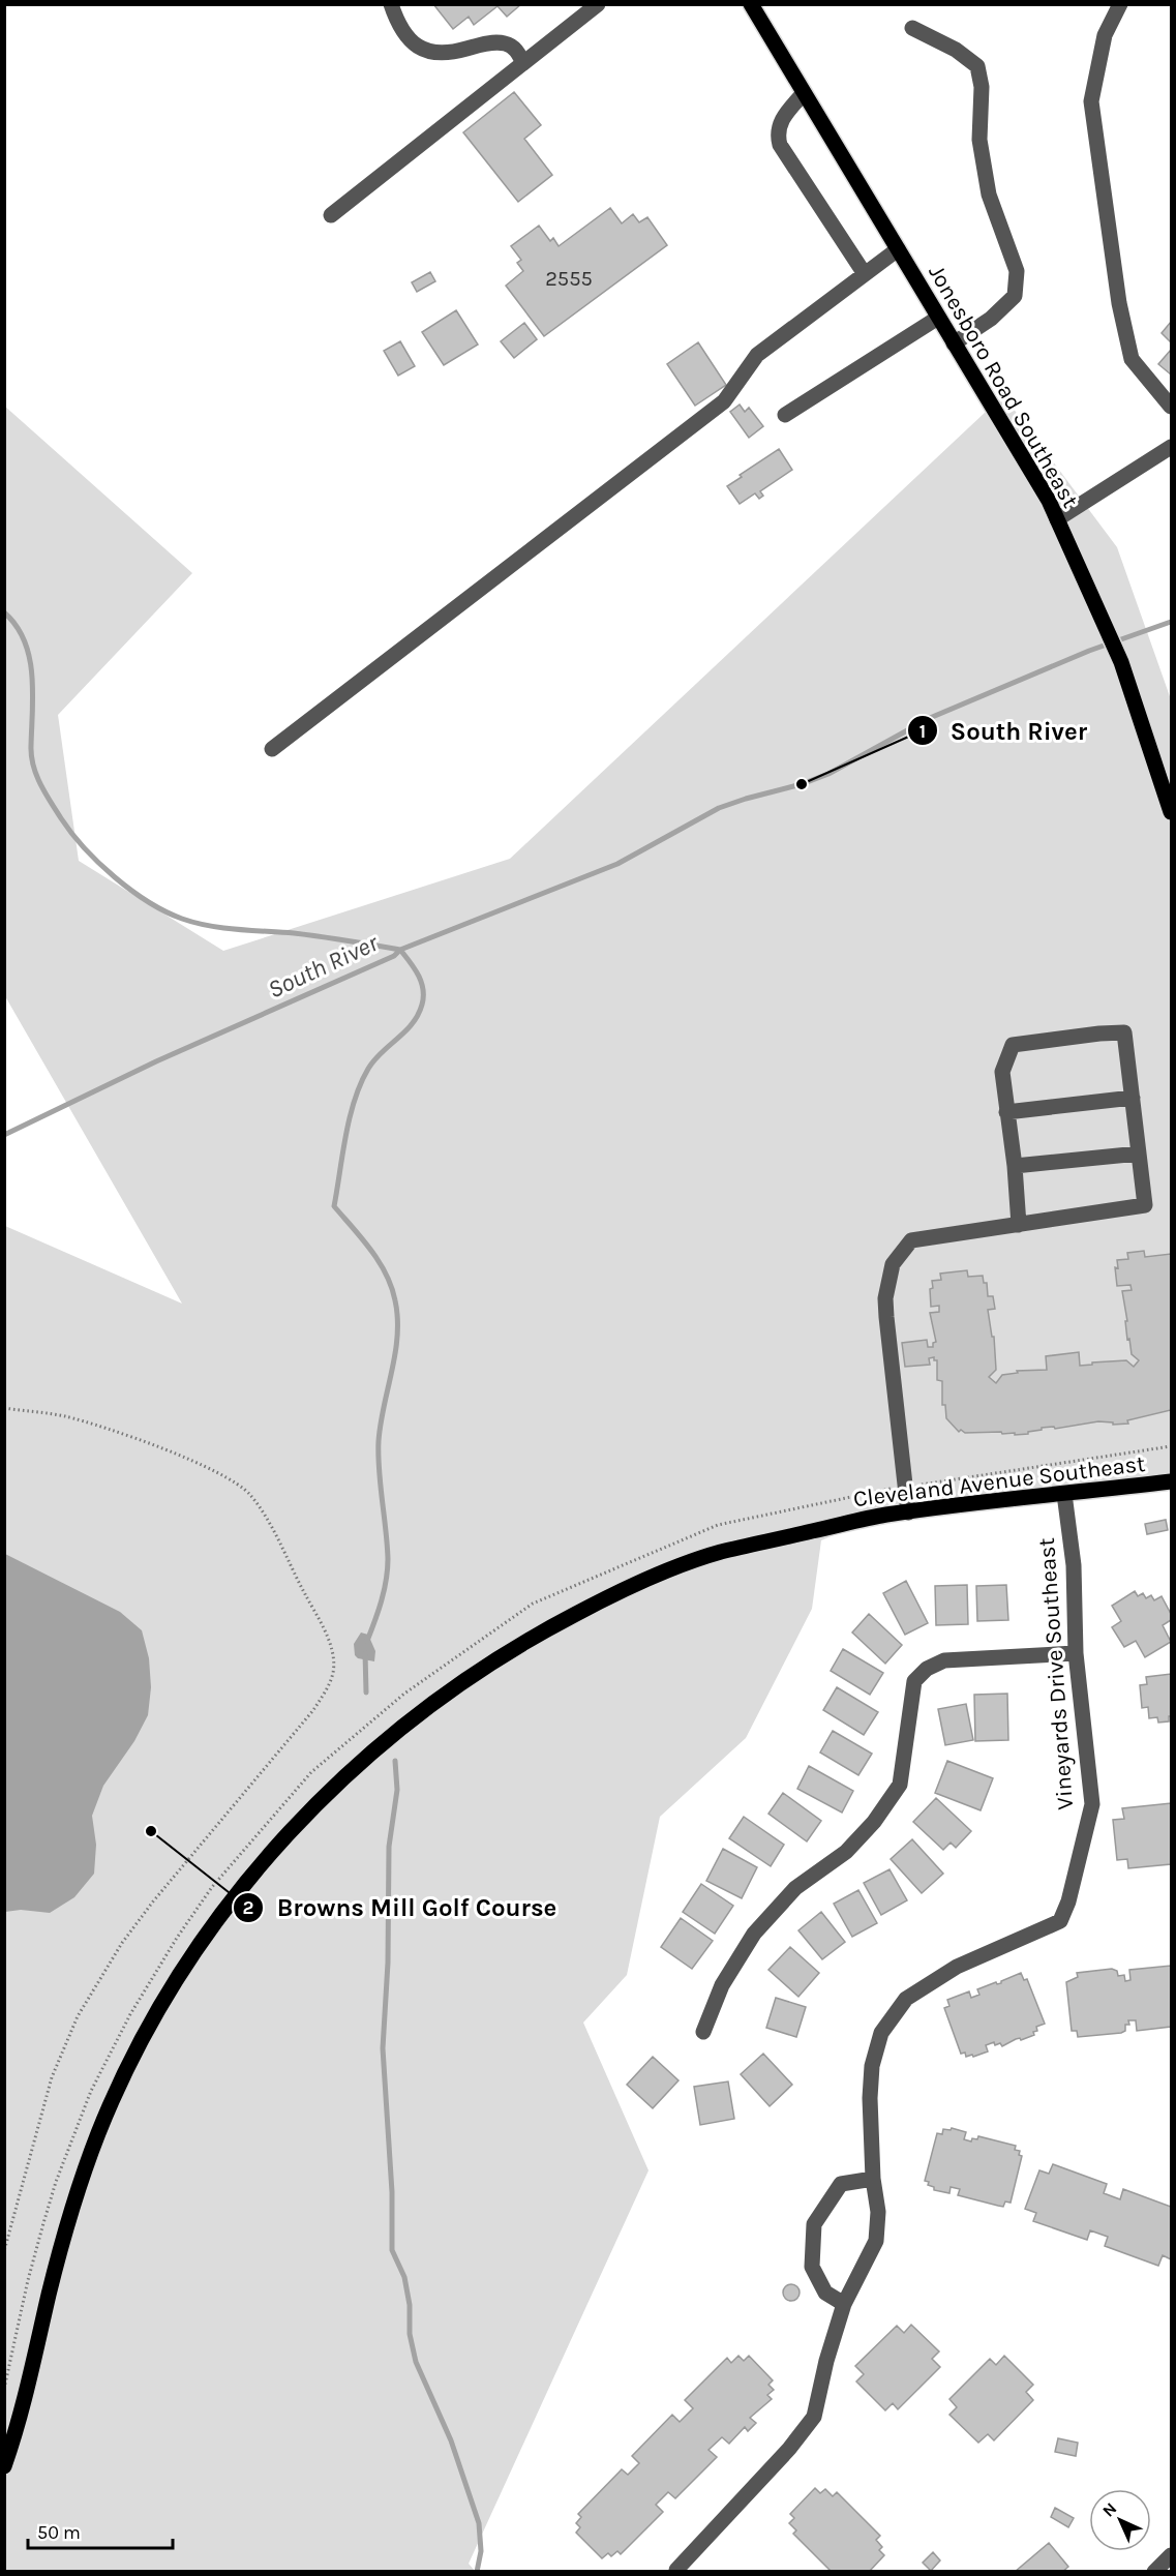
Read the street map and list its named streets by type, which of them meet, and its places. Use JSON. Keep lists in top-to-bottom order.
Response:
{
  "streets": {
    "main road": ["Jonesboro Road Southeast", "Cleveland Avenue Southeast"],
    "street": ["Vineyards Drive Southeast"]
  },
  "crossings": [
    ["Cleveland Avenue Southeast", "Vineyards Drive Southeast"]
  ],
  "water": ["South River"],
  "places": ["South River", "Browns Mill Golf Course"],
  "house_numbers": ["2555"],
  "scale_bar": "50 m",
  "north": "top left"
}
